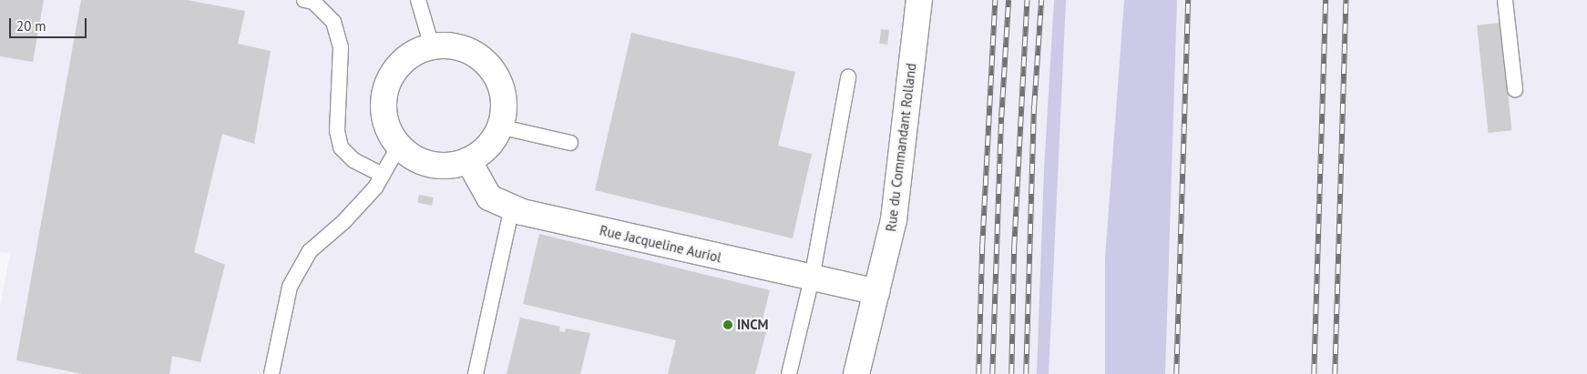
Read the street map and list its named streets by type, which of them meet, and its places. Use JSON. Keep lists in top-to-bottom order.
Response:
{
  "streets": {
    "street": ["Rue du Commandant Rolland", "Rue Jacqueline Auriol"]
  },
  "crossings": [
    ["Rue du Commandant Rolland", "Rue Jacqueline Auriol"]
  ],
  "places": ["INCM"],
  "scale_bar": "20 m"
}
